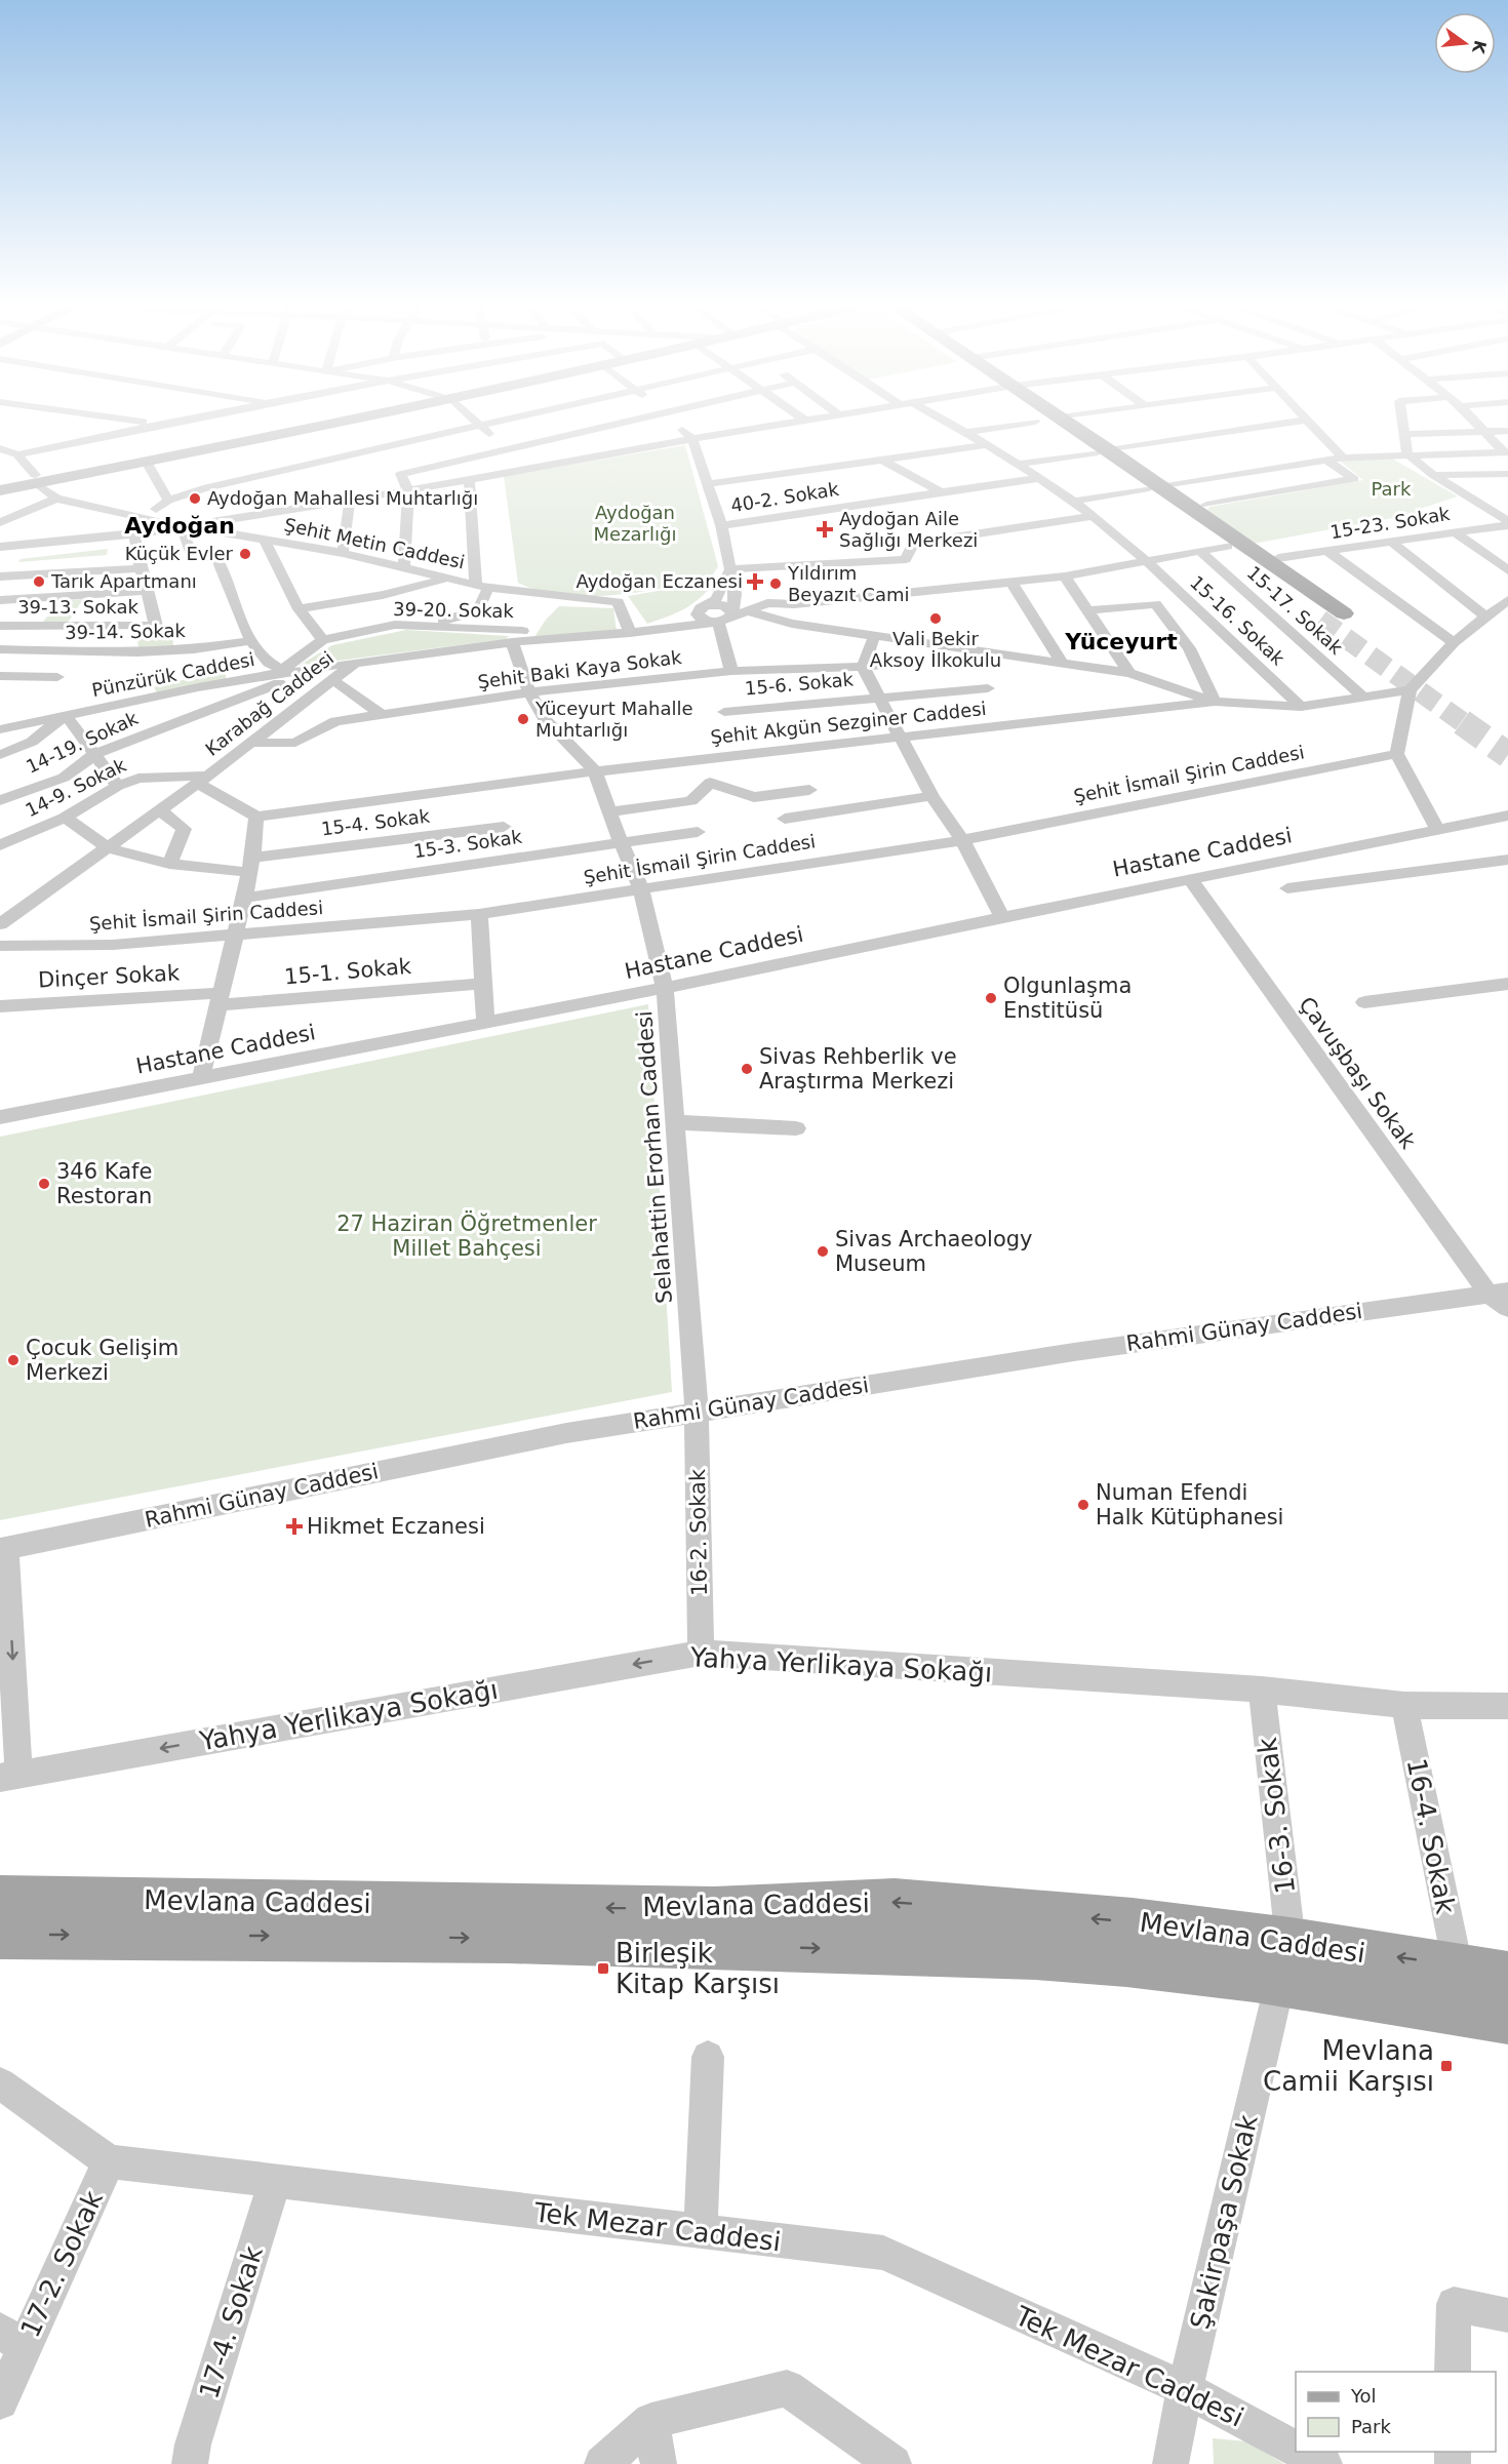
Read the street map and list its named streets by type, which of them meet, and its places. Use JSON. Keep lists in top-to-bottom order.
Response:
{
  "streets": {
    "main road": ["Mevlana Caddesi"],
    "street": [
      "40-2. Sokak",
      "15-23. Sokak",
      "Şehit Metin Caddesi",
      "39-13. Sokak",
      "39-20. Sokak",
      "15-17. Sokak",
      "15-16. Sokak",
      "39-14. Sokak",
      "Şehit Baki Kaya Sokak",
      "Pünzürük Caddesi",
      "15-6. Sokak",
      "Karabağ Caddesi",
      "Şehit Akgün Sezginer Caddesi",
      "14-19. Sokak",
      "Şehit İsmail Şirin Caddesi",
      "14-9. Sokak",
      "15-4. Sokak",
      "15-3. Sokak",
      "Hastane Caddesi",
      "15-1. Sokak",
      "Dinçer Sokak",
      "Çavuşbaşı Sokak",
      "Selahattin Erorhan Caddesi",
      "Rahmi Günay Caddesi",
      "16-2. Sokak",
      "Yahya Yerlikaya Sokağı",
      "16-3. Sokak",
      "16-4. Sokak",
      "Şakirpaşa Sokak",
      "Tek Mezar Caddesi",
      "17-2. Sokak",
      "17-4. Sokak"
    ]
  },
  "crossings": [
    ["40-2. Sokak", "15-16. Sokak"],
    ["Şehit Metin Caddesi", "Karabağ Caddesi"],
    ["39-20. Sokak", "Pünzürük Caddesi"],
    ["39-20. Sokak", "Karabağ Caddesi"],
    ["39-20. Sokak", "Selahattin Erorhan Caddesi"],
    ["15-17. Sokak", "Şehit Akgün Sezginer Caddesi"],
    ["15-16. Sokak", "Şehit Akgün Sezginer Caddesi"],
    ["Şehit Baki Kaya Sokak", "Karabağ Caddesi"],
    ["Şehit Baki Kaya Sokak", "Selahattin Erorhan Caddesi"],
    ["Pünzürük Caddesi", "Karabağ Caddesi"],
    ["Pünzürük Caddesi", "14-19. Sokak"],
    ["Karabağ Caddesi", "Şehit Akgün Sezginer Caddesi"],
    ["Karabağ Caddesi", "14-9. Sokak"],
    ["Karabağ Caddesi", "15-4. Sokak"],
    ["Karabağ Caddesi", "Selahattin Erorhan Caddesi"],
    ["Şehit Akgün Sezginer Caddesi", "Selahattin Erorhan Caddesi"],
    ["Şehit İsmail Şirin Caddesi", "Selahattin Erorhan Caddesi"],
    ["15-3. Sokak", "Selahattin Erorhan Caddesi"],
    ["Hastane Caddesi", "Çavuşbaşı Sokak"],
    ["Hastane Caddesi", "Selahattin Erorhan Caddesi"],
    ["15-1. Sokak", "Dinçer Sokak"],
    ["Çavuşbaşı Sokak", "Rahmi Günay Caddesi"],
    ["Selahattin Erorhan Caddesi", "Rahmi Günay Caddesi"],
    ["Selahattin Erorhan Caddesi", "16-2. Sokak"],
    ["Rahmi Günay Caddesi", "16-2. Sokak"],
    ["16-2. Sokak", "Yahya Yerlikaya Sokağı"],
    ["Yahya Yerlikaya Sokağı", "16-3. Sokak"],
    ["Yahya Yerlikaya Sokağı", "16-4. Sokak"],
    ["16-3. Sokak", "Mevlana Caddesi"],
    ["16-3. Sokak", "Şakirpaşa Sokak"],
    ["16-4. Sokak", "Mevlana Caddesi"],
    ["Mevlana Caddesi", "Şakirpaşa Sokak"],
    ["Şakirpaşa Sokak", "Tek Mezar Caddesi"],
    ["Tek Mezar Caddesi", "17-2. Sokak"],
    ["Tek Mezar Caddesi", "17-4. Sokak"]
  ],
  "one_way": ["Yahya Yerlikaya Sokağı"],
  "districts": ["Aydoğan", "Yüceyurt"],
  "parks": ["Park", "Aydoğan Mezarlığı", "27 Haziran Öğretmenler Millet Bahçesi"],
  "places": {
    "other": [
      "Aydoğan Mahallesi Muhtarlığı",
      "Küçük Evler",
      "Tarık Apartmanı",
      "Yıldırım Beyazıt Cami",
      "Vali Bekir Aksoy İlkokulu",
      "Yüceyurt Mahalle Muhtarlığı",
      "Olgunlaşma Enstitüsü",
      "Sivas Rehberlik ve Araştırma Merkezi",
      "346 Kafe Restoran",
      "Sivas Archaeology Museum",
      "Çocuk Gelişim Merkezi",
      "Numan Efendi Halk Kütüphanesi"
    ],
    "health": ["Aydoğan Aile Sağlığı Merkezi", "Aydoğan Eczanesi", "Hikmet Eczanesi"],
    "transit": ["Birleşik Kitap Karşısı", "Mevlana Camii Karşısı"]
  },
  "legend": ["Yol", "Park"],
  "north": "right"
}
